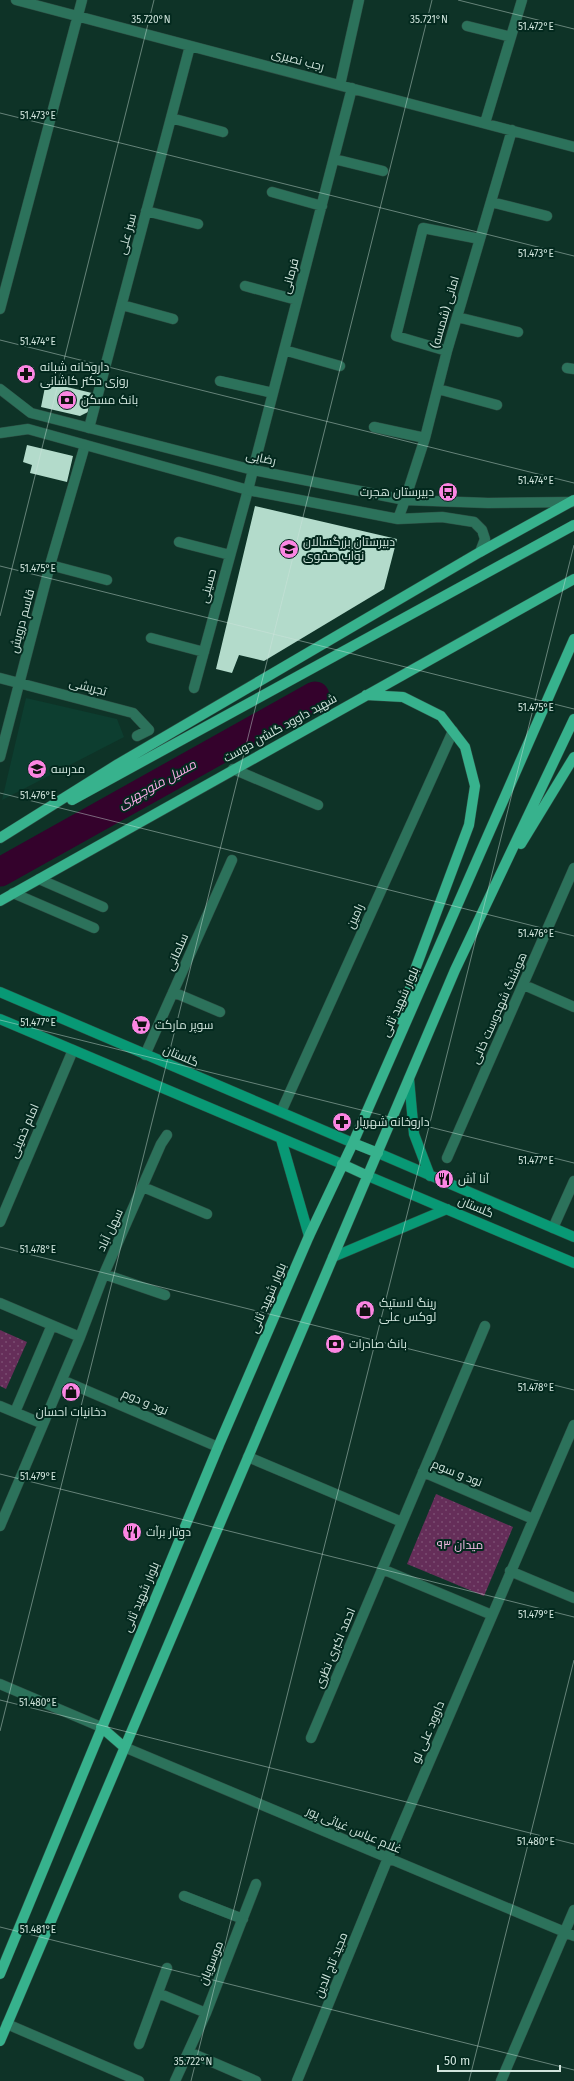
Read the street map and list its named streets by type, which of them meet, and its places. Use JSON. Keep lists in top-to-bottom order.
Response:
{
  "streets": {
    "main road": ["شهید داوود گلشن دوست", "بلوار شهید ثانی", "گلستان"],
    "street": [
      "رجب نصیری",
      "سبز علی",
      "فرمانی",
      "امانی (شمسه)",
      "رضایی",
      "حسینی",
      "قاسم درویش",
      "تجریشی",
      "رامین",
      "سلمانی",
      "هوشنگ شهدوست خانی",
      "امام خمینی",
      "سهل آباد",
      "نود و دوم",
      "نود و سوم",
      "احمد اکبری نظری",
      "داوود علی لو",
      "غلام عباس غیاثی ‌پور",
      "موسویان",
      "مجید تاج الدین"
    ]
  },
  "crossings": [
    ["رجب نصیری", "سبز علی"],
    ["رجب نصیری", "فرمانی"],
    ["رجب نصیری", "امانی (شمسه)"],
    ["سبز علی", "رضایی"],
    ["سبز علی", "قاسم درویش"],
    ["فرمانی", "رضایی"],
    ["فرمانی", "حسینی"],
    ["امانی (شمسه)", "رضایی"],
    ["قاسم درویش", "تجریشی"],
    ["رامین", "گلستان"],
    ["سلمانی", "گلستان"],
    ["بلوار شهید ثانی", "گلستان"],
    ["بلوار شهید ثانی", "نود و دوم"],
    ["سهل آباد", "نود و دوم"],
    ["نود و سوم", "احمد اکبری نظری"],
    ["نود و سوم", "داوود علی لو"],
    ["داوود علی لو", "غلام عباس غیاثی ‌پور"],
    ["داوود علی لو", "مجید تاج الدین"],
    ["غلام عباس غیاثی ‌پور", "مجید تاج الدین"]
  ],
  "water": ["مسیل منوچهری"],
  "parks": ["میدان ۹۳"],
  "places": {
    "pharmacy": ["داروخانه شبانه روزی دکتر کاشانی", "داروخانه شهریار"],
    "bank": ["بانک مسکن", "بانک صادرات"],
    "bus stop": ["دبیرستان هجرت"],
    "school or university": ["دبیرستان بزرگسالان نواب صفوی", "مدرسه"],
    "supermarket": ["سوپر مارکت"],
    "restaurant": ["آنا آش", "دوتار برآت"],
    "shop": ["رینگ لاستیک لوکس علی", "دخانیات احسان"]
  },
  "scale_bar": "50 m",
  "coordinates": [
    "35.720°N",
    "35.721°N",
    "51.472°E",
    "51.473°E",
    "51.474°E",
    "51.475°E",
    "51.476°E",
    "51.477°E",
    "51.478°E",
    "51.479°E",
    "51.480°E",
    "51.481°E",
    "35.722°N"
  ]
}
